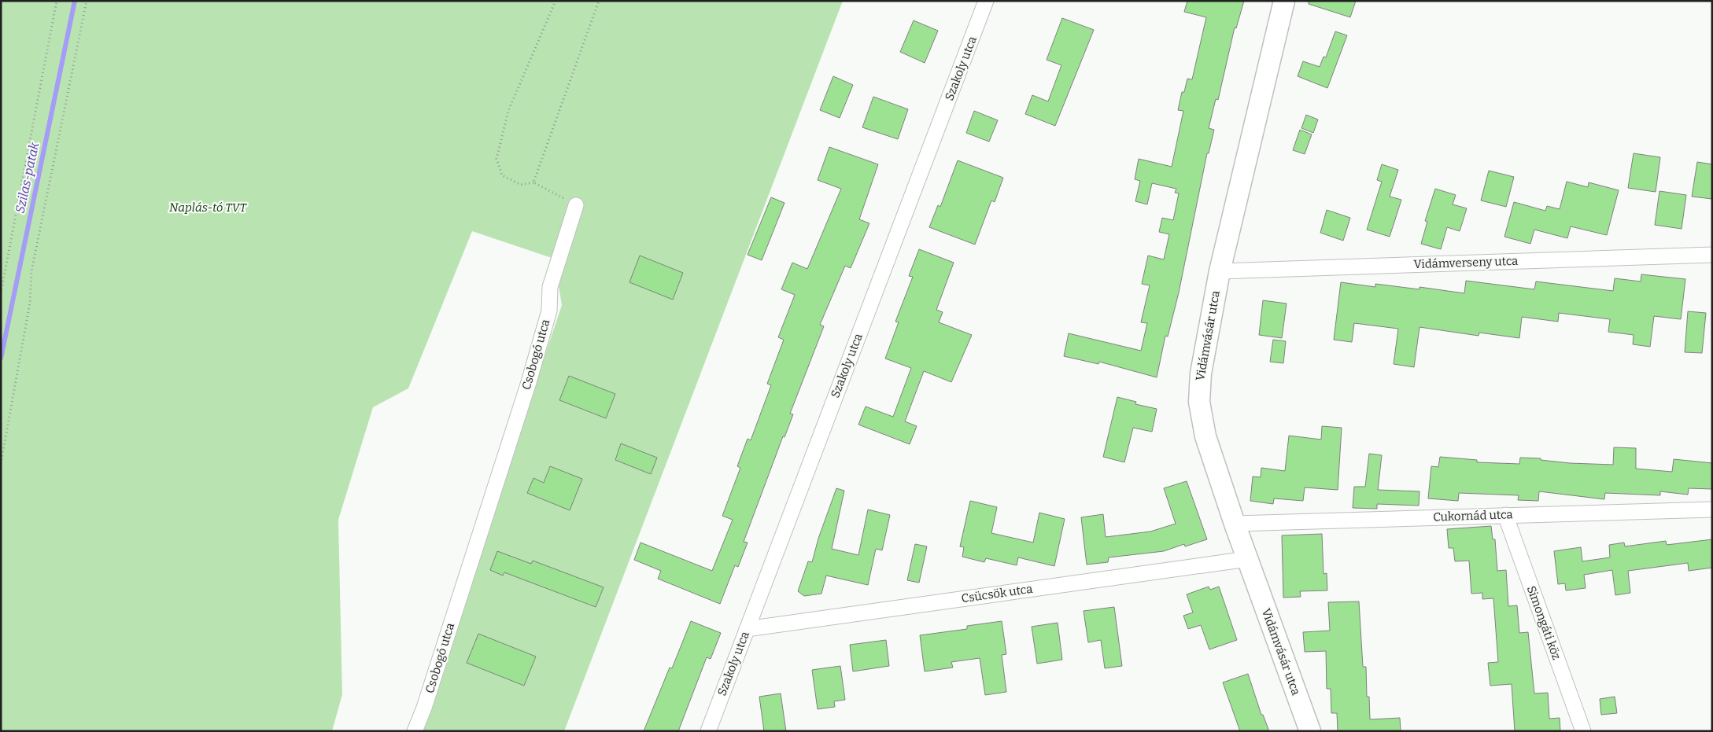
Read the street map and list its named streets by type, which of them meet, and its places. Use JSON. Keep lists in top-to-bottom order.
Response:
{
  "streets": {
    "main road": ["Vidámvásár utca"],
    "street": [
      "Szakoly utca",
      "Vidámverseny utca",
      "Csobogó utca",
      "Cukornád utca",
      "Csücsök utca",
      "Simongáti köz"
    ]
  },
  "crossings": [
    ["Szakoly utca", "Csücsök utca"],
    ["Vidámverseny utca", "Vidámvásár utca"],
    ["Vidámvásár utca", "Cukornád utca"],
    ["Vidámvásár utca", "Csücsök utca"],
    ["Cukornád utca", "Simongáti köz"]
  ],
  "water": ["Szilas-patak"],
  "parks": ["Naplás-tó TVT"]
}
